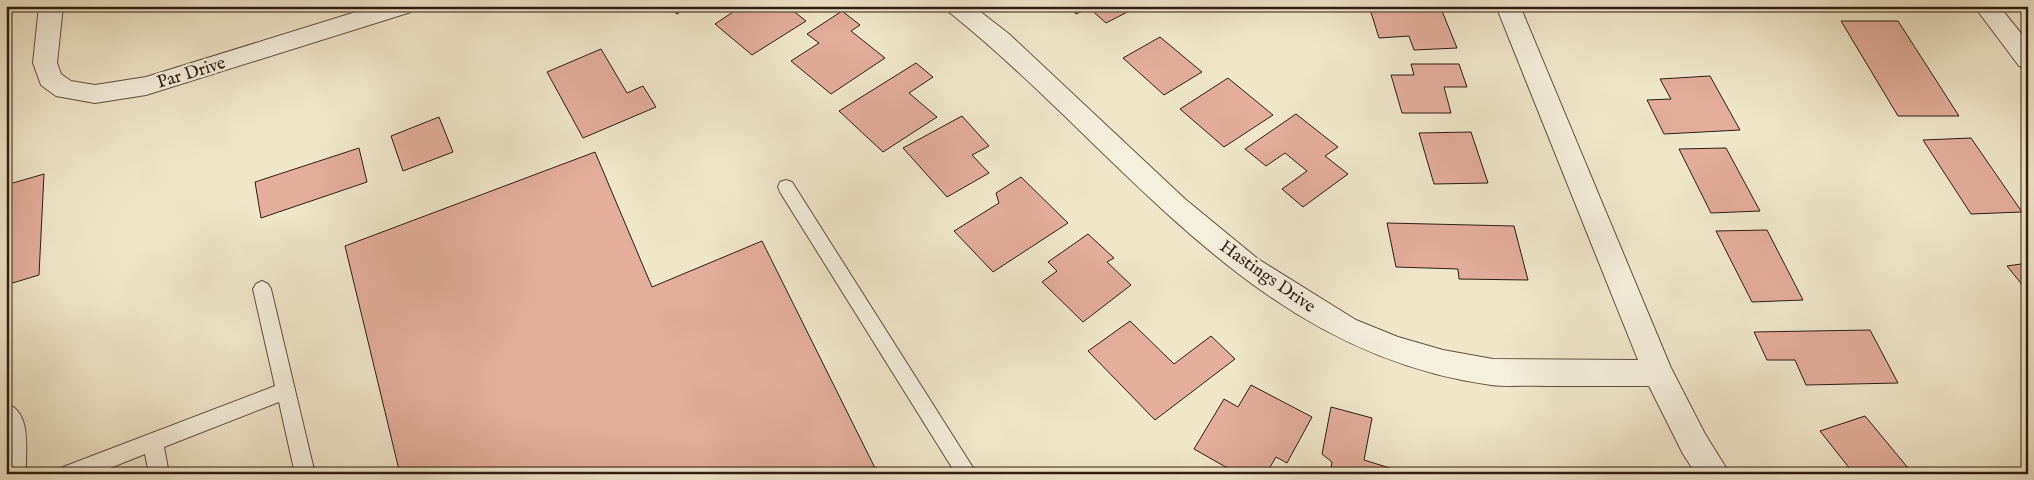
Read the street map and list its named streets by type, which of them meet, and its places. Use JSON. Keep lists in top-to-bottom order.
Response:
{
  "streets": {
    "street": ["Par Drive", "Hastings Drive"]
  }
}
